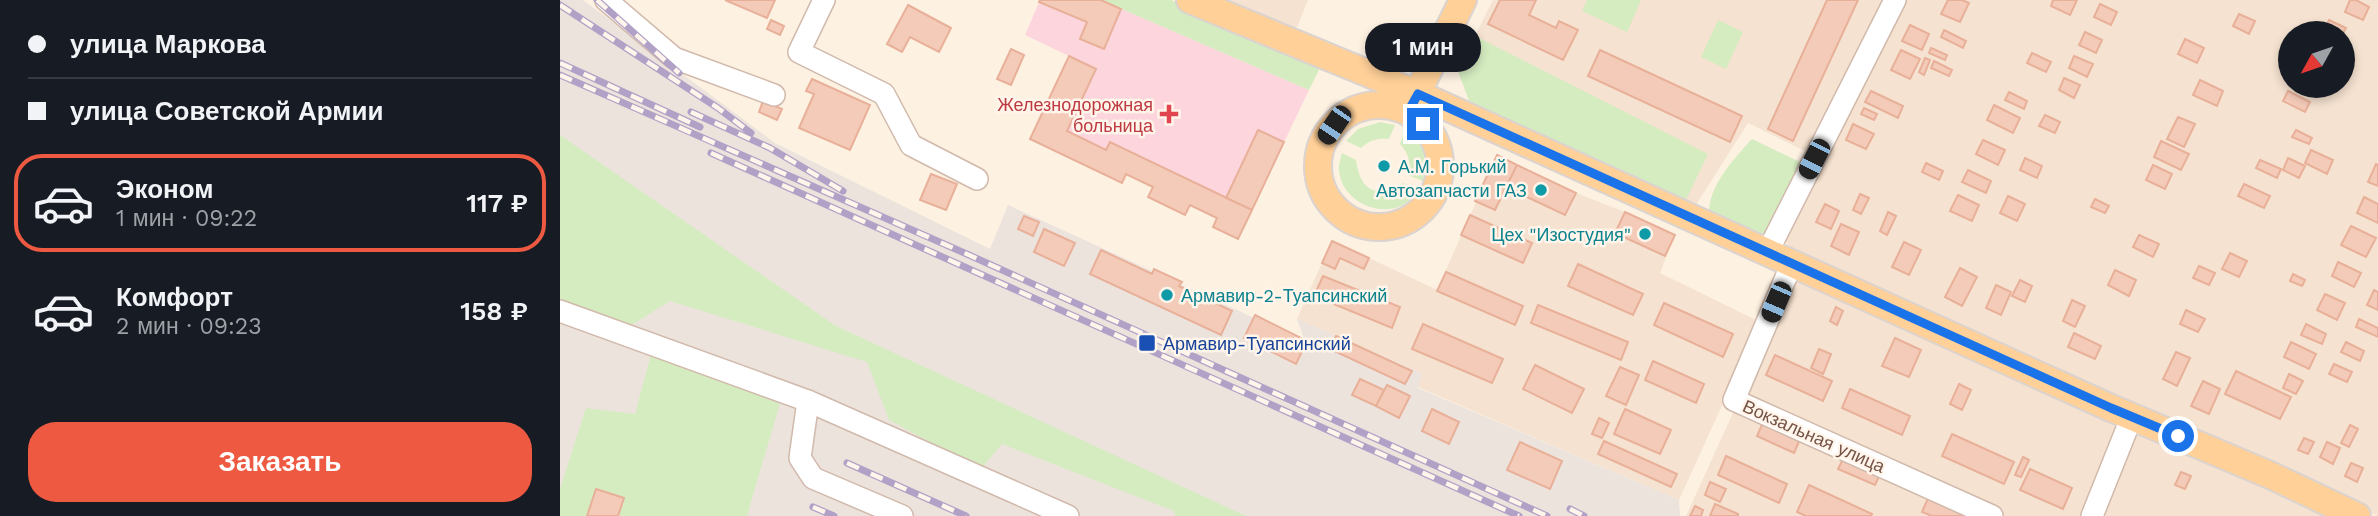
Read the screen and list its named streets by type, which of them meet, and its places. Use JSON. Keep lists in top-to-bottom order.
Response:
{
  "streets": {
    "street": ["Вокзальная улица"]
  },
  "places": {
    "health": ["Железнодорожная больница"],
    "other": [
      "А.М. Горький",
      "Автозапчасти ГАЗ",
      "Цех \"Изостудия\"",
      "Армавир-2-Туапсинский"
    ],
    "transit": ["Армавир-Туапсинский"]
  },
  "north": "bottom left",
  "page": {
    "banner": ["улица Маркова", "улица Советской Армии"],
    "bubble": "1 мин",
    "list": [
      {
        "name": "Эконом",
        "note": "1 мин · 09:22",
        "value": "117 ₽"
      },
      {
        "name": "Комфорт",
        "note": "2 мин · 09:23",
        "value": "158 ₽"
      }
    ],
    "buttons": "Заказать"
  }
}
